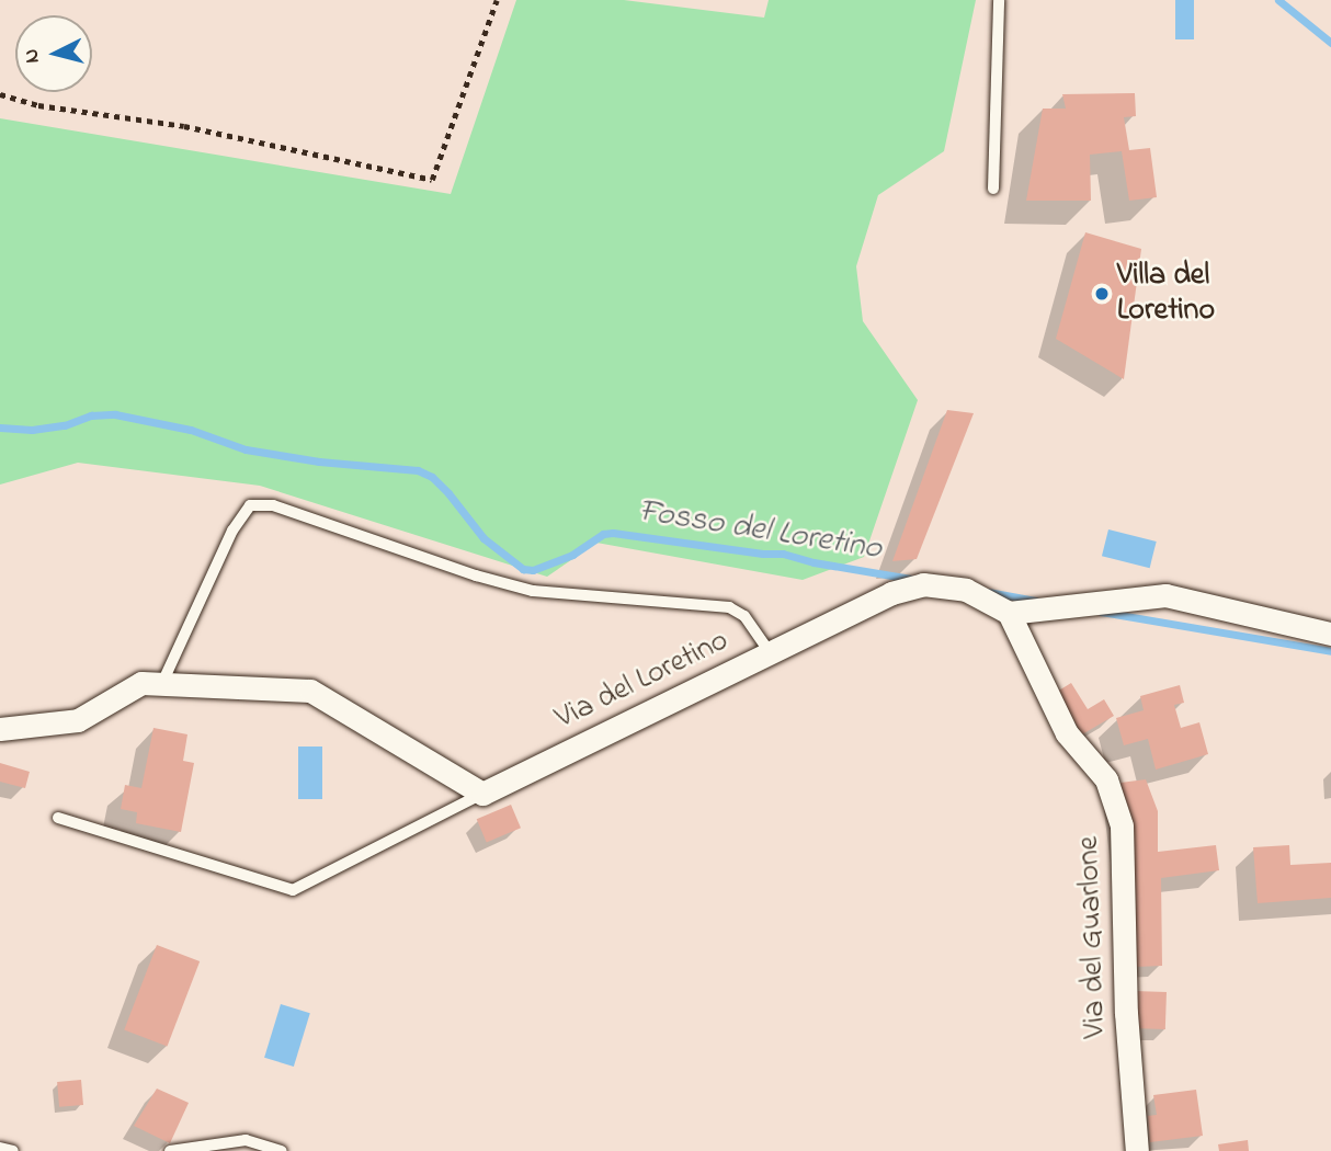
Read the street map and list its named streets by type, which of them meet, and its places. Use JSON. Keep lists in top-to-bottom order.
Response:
{
  "streets": {
    "street": ["Via del Loretino", "Via del Guarlone"]
  },
  "crossings": [
    ["Via del Loretino", "Via del Guarlone"]
  ],
  "water": ["Fosso del Loretino"],
  "places": ["Villa del Loretino"],
  "north": "left"
}
